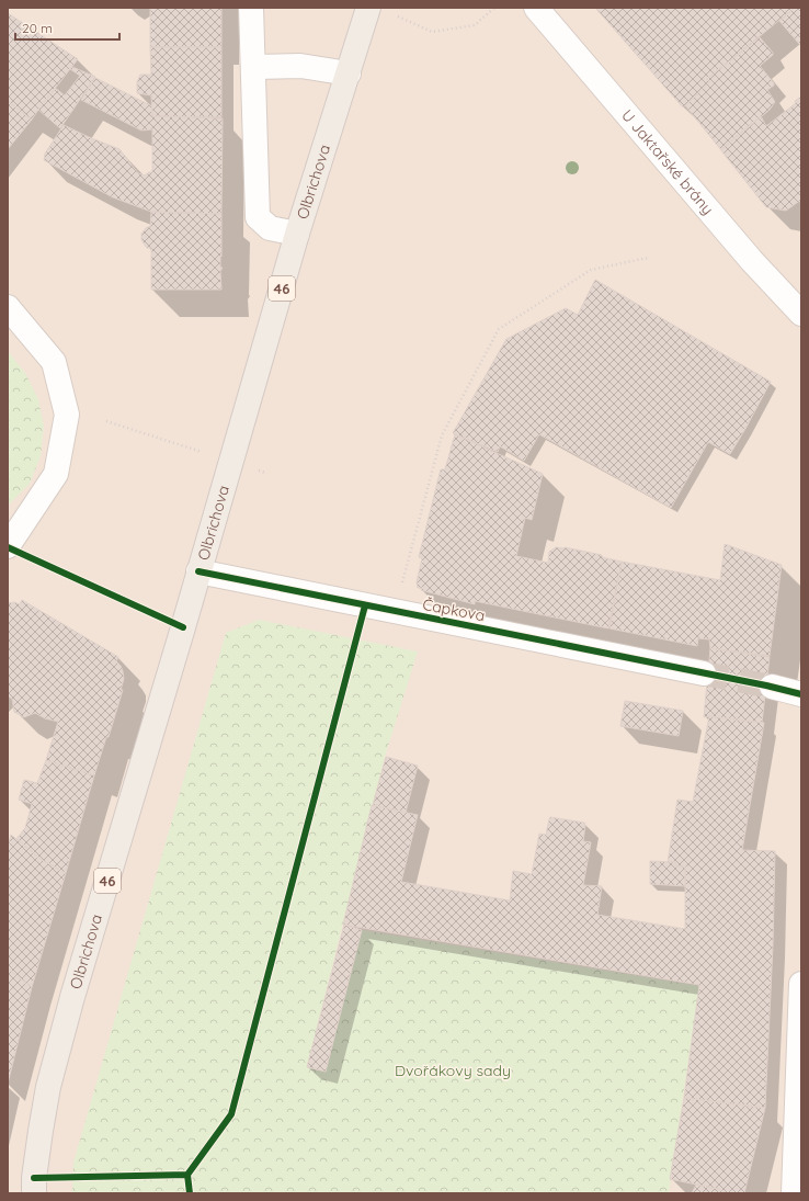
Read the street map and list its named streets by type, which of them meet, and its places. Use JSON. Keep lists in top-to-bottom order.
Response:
{
  "streets": {
    "main road": ["Olbrichova", "46"],
    "street": ["U Jaktařské brány", "Čapkova"]
  },
  "crossings": [
    ["Olbrichova", "Čapkova"]
  ],
  "parks": ["Dvořákovy sady"],
  "scale_bar": "20 m"
}
